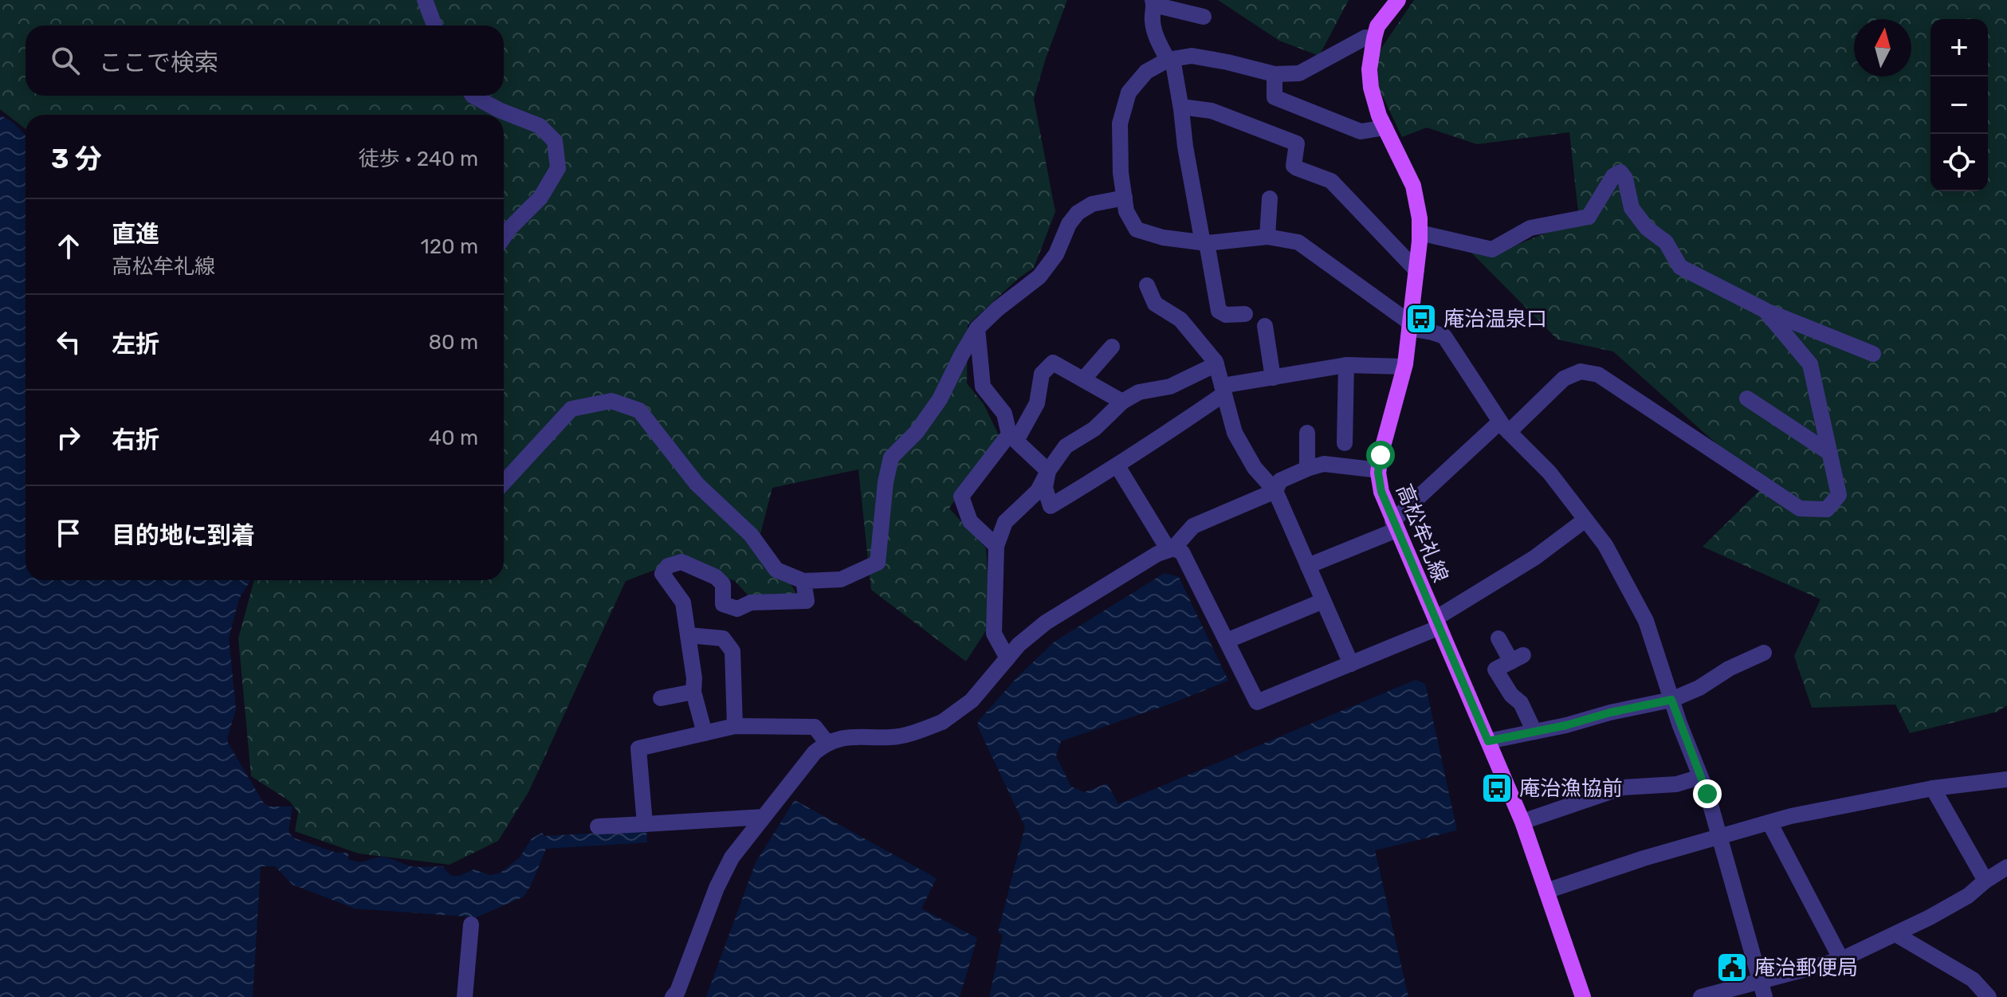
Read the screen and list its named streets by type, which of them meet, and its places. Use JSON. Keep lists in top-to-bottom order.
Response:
{
  "streets": {
    "main road": ["高松牟礼線"]
  },
  "places": {
    "bus stop": ["庵治温泉口", "庵治漁協前"],
    "public building": ["庵治郵便局"]
  },
  "north": "top",
  "page": {
    "map_buttons": ["+", "−"],
    "search": "ここで検索",
    "heading": ["3 分", "徒歩 · 240 m"],
    "list": [
      ["直進", "高松牟礼線", "120 m"],
      ["左折", "80 m"],
      ["右折", "40 m"],
      "目的地に到着"
    ]
  }
}
